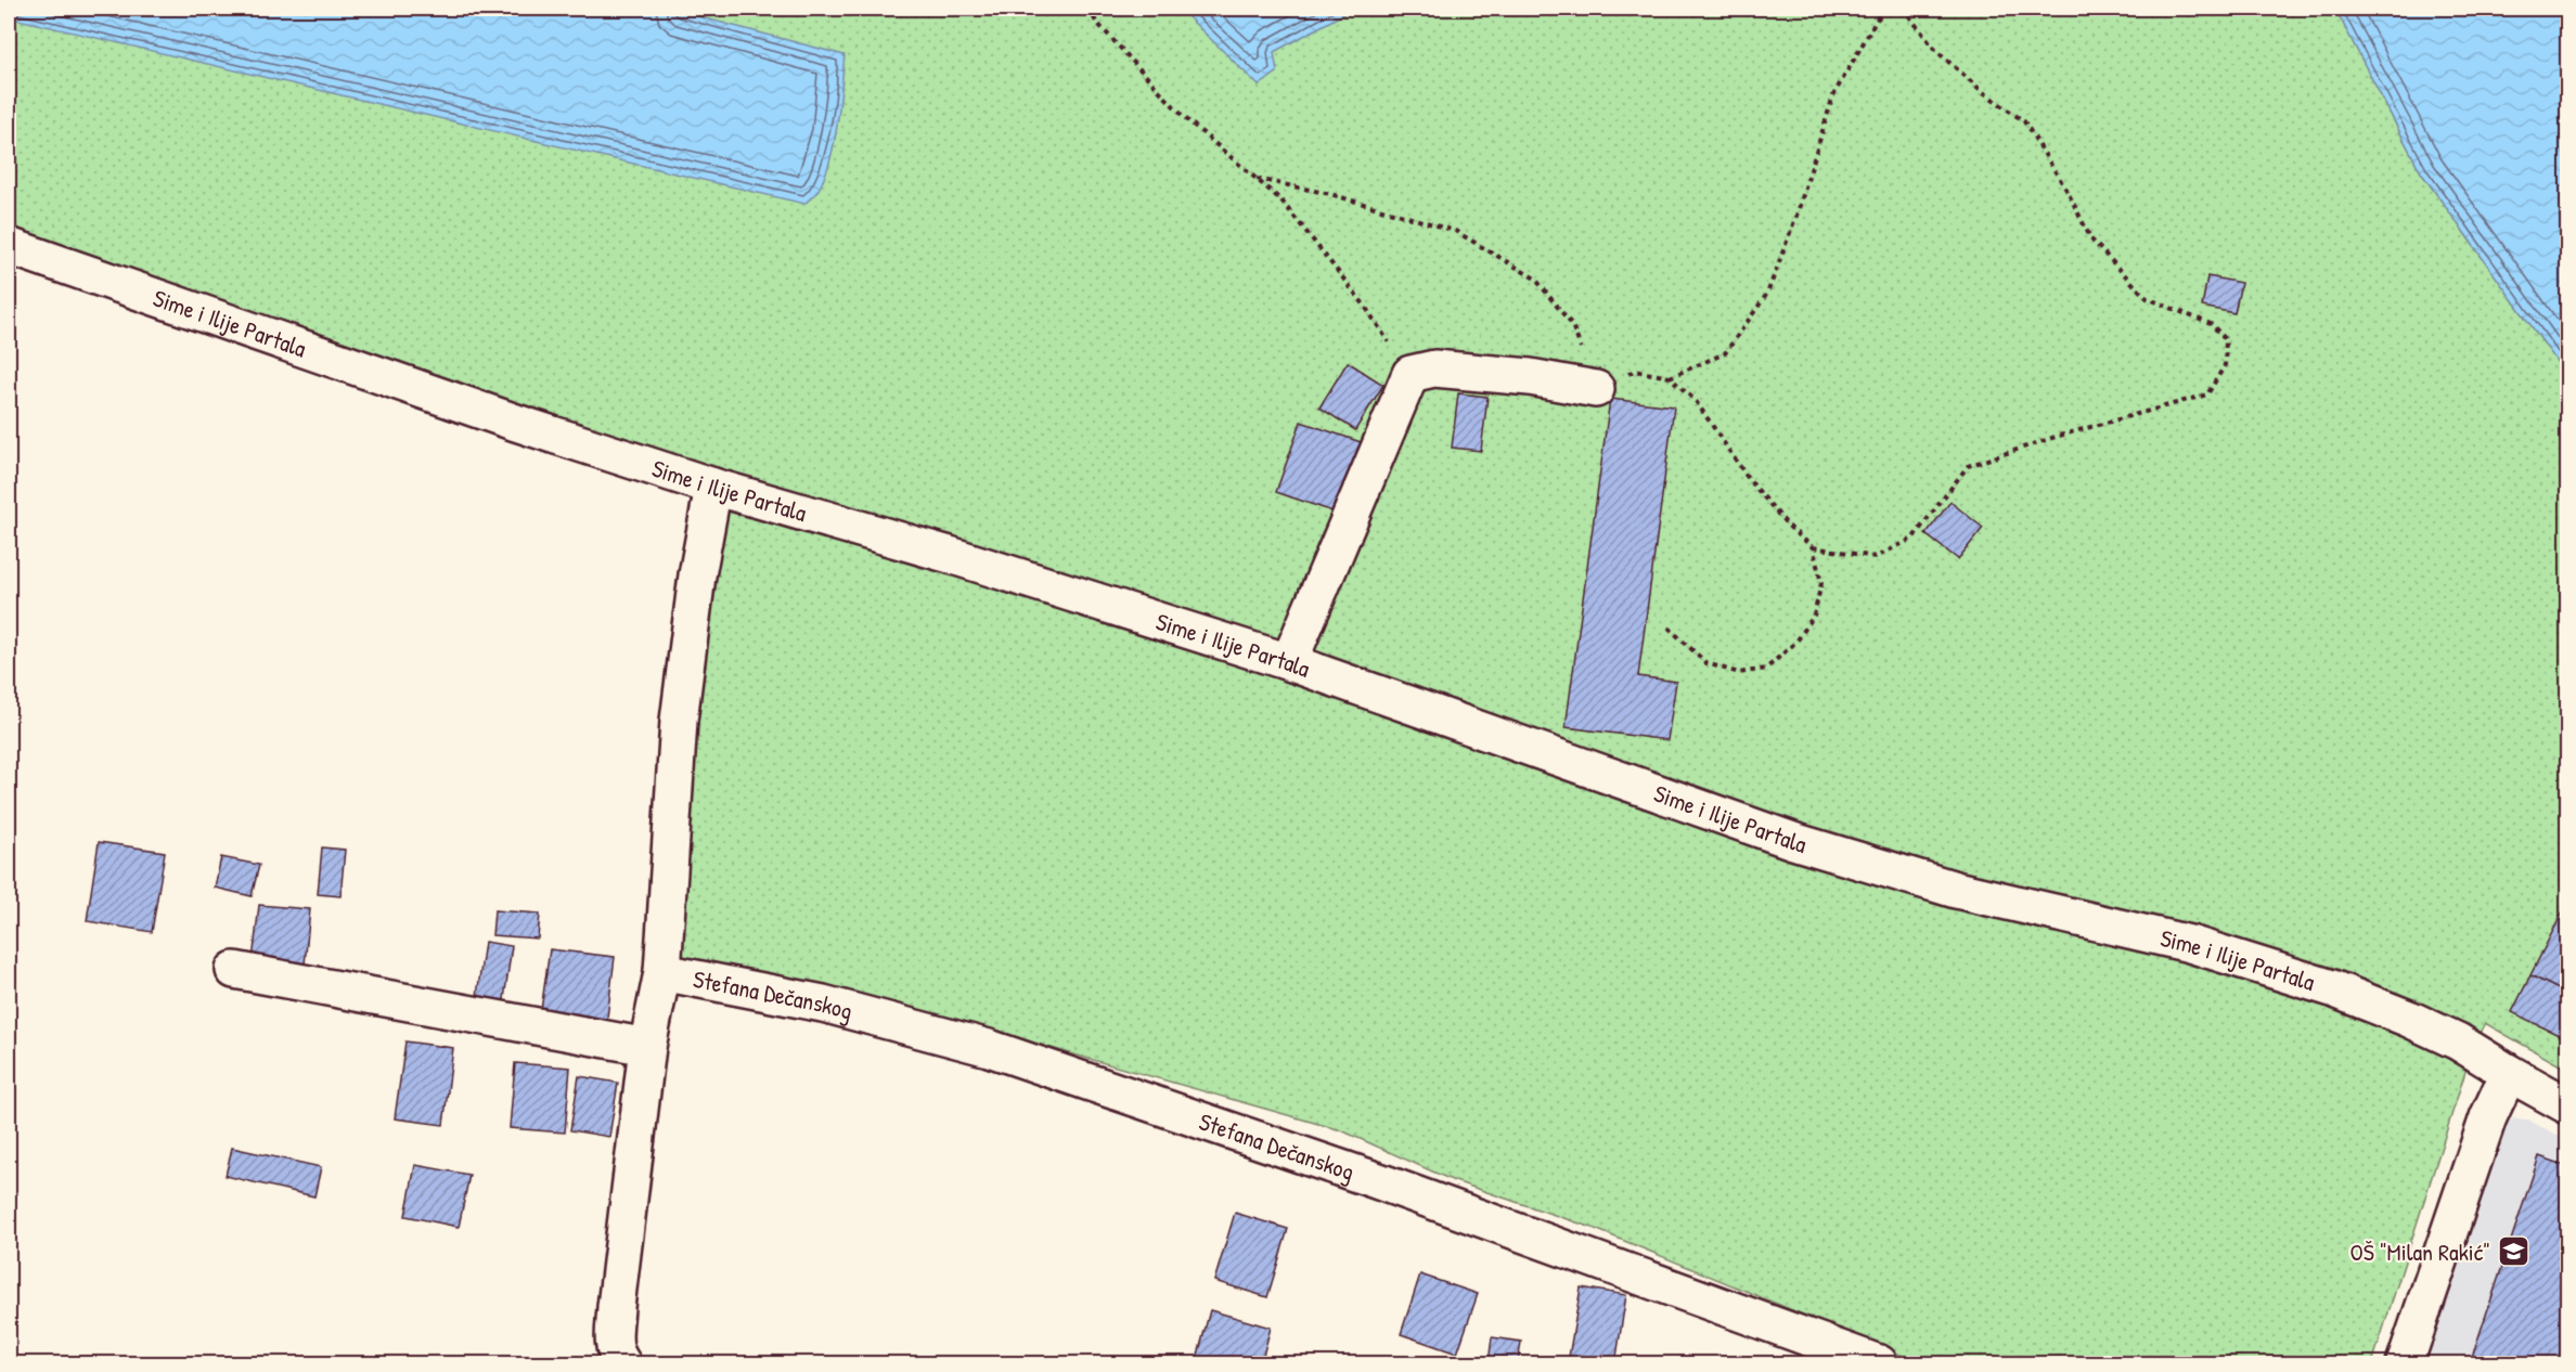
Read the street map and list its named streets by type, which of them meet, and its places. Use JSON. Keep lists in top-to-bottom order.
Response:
{
  "streets": {
    "street": ["Sime i Ilije Partala", "Stefana Dečanskog"]
  },
  "crossings": [
    ["Sime i Ilije Partala", "Stefana Dečanskog"]
  ],
  "places": {
    "school or university": ["OŠ \"Milan Rakić\""]
  }
}
